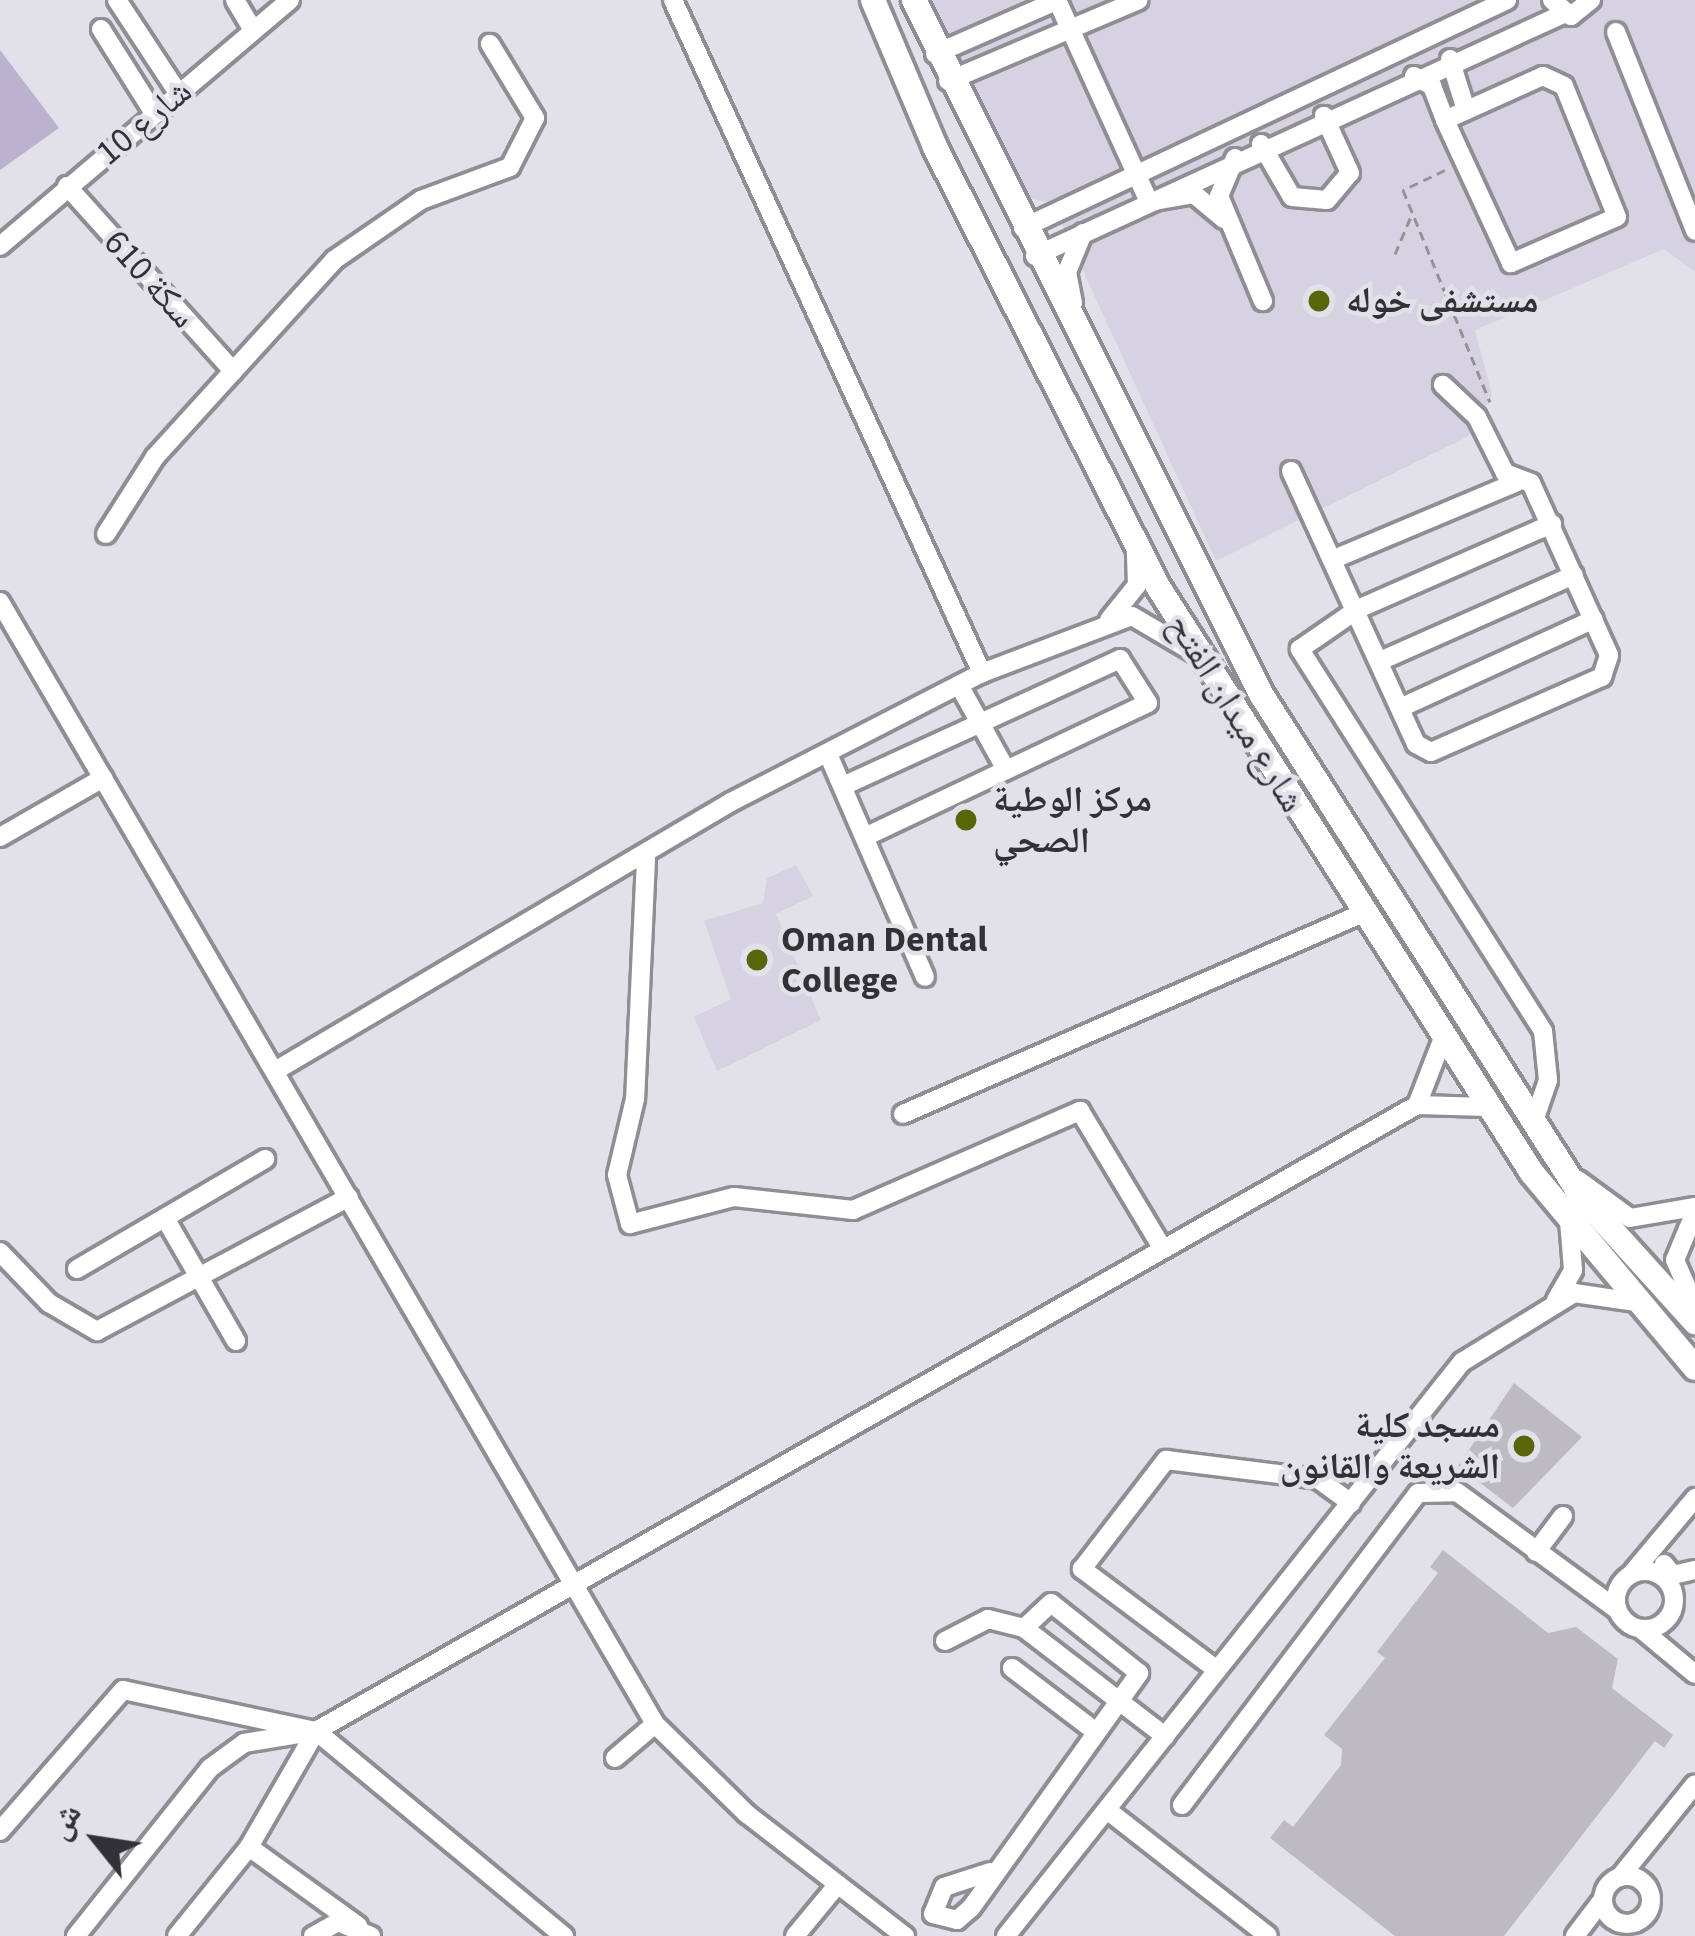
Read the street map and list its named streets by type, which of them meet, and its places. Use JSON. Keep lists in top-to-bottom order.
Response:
{
  "streets": {
    "main road": ["شارع ميدان الفتح"],
    "street": ["شارع 10", "سكة 610"]
  },
  "crossings": [
    ["شارع 10", "سكة 610"]
  ],
  "places": [
    "مستشفى خوله",
    "مركز الوطية الصحي",
    "Oman Dental College",
    "مسجد كلية الشريعة والقانون"
  ],
  "north": "top left"
}
